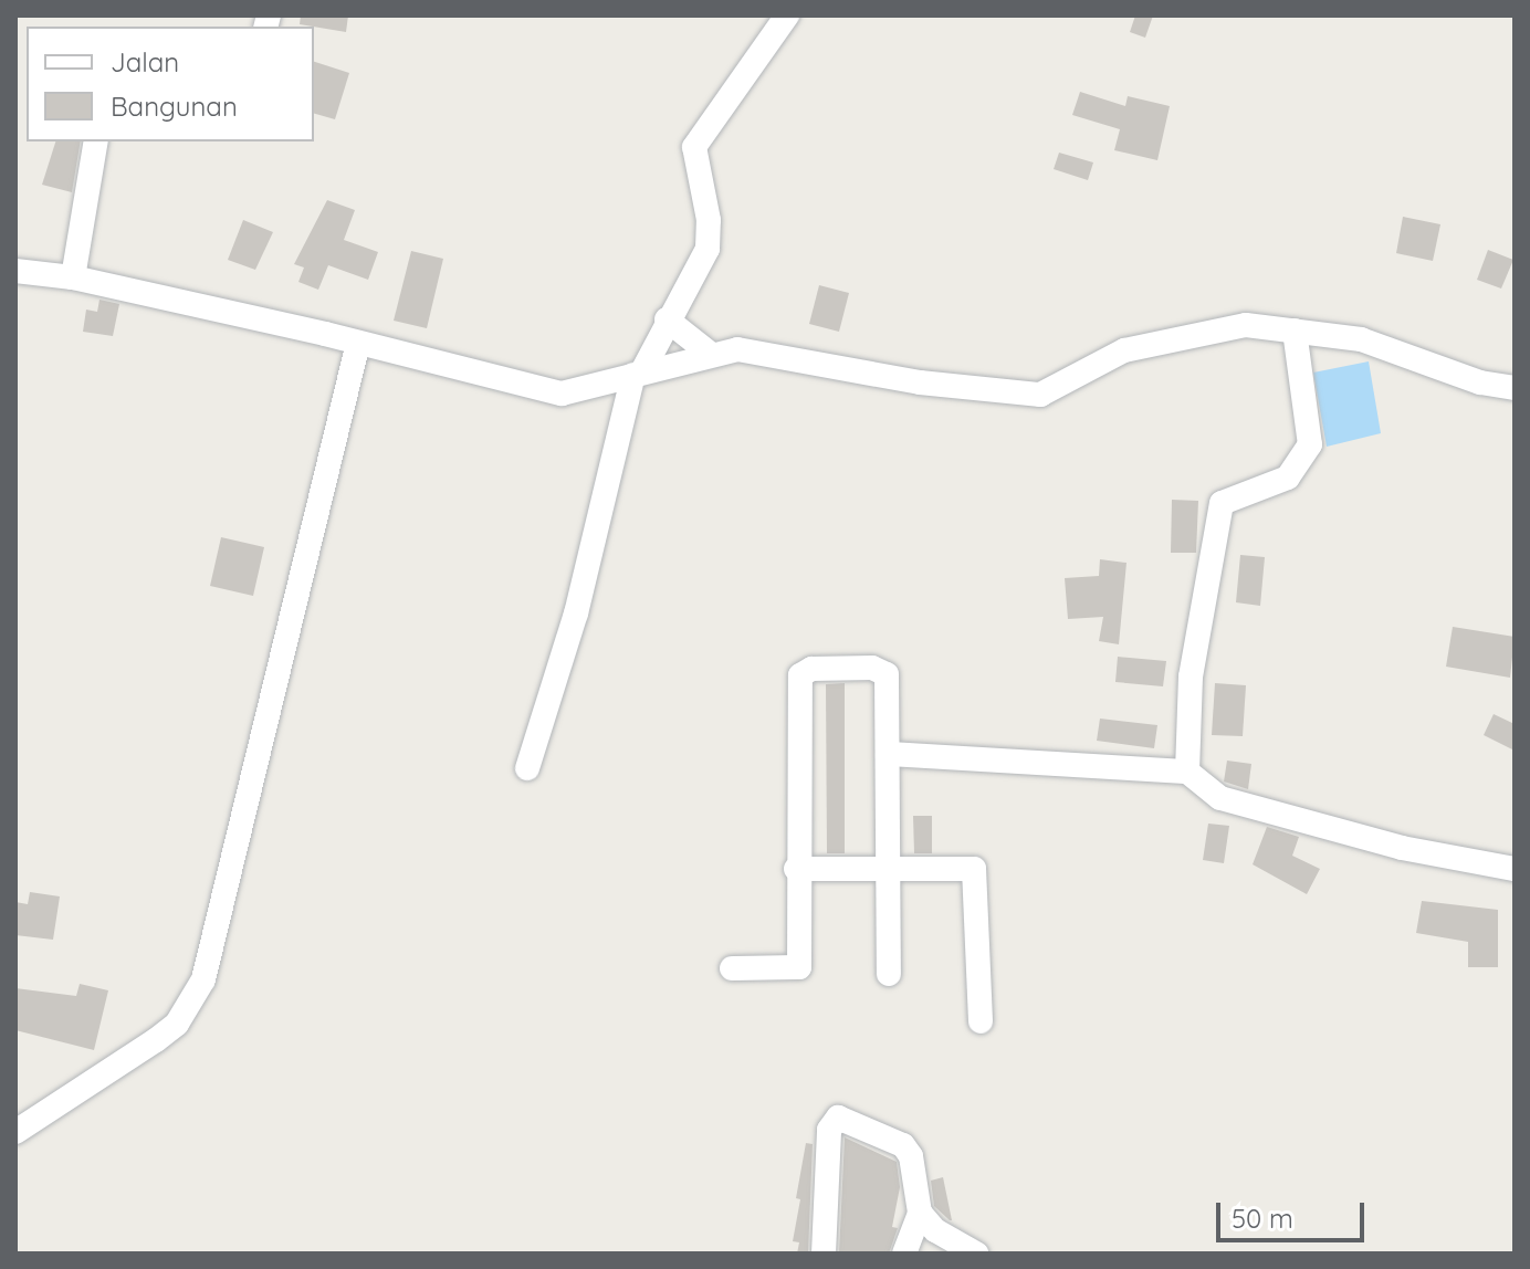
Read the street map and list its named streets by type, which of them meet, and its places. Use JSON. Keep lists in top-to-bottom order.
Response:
{
  "legend": ["Jalan", "Bangunan"],
  "scale_bar": "50 m"
}
